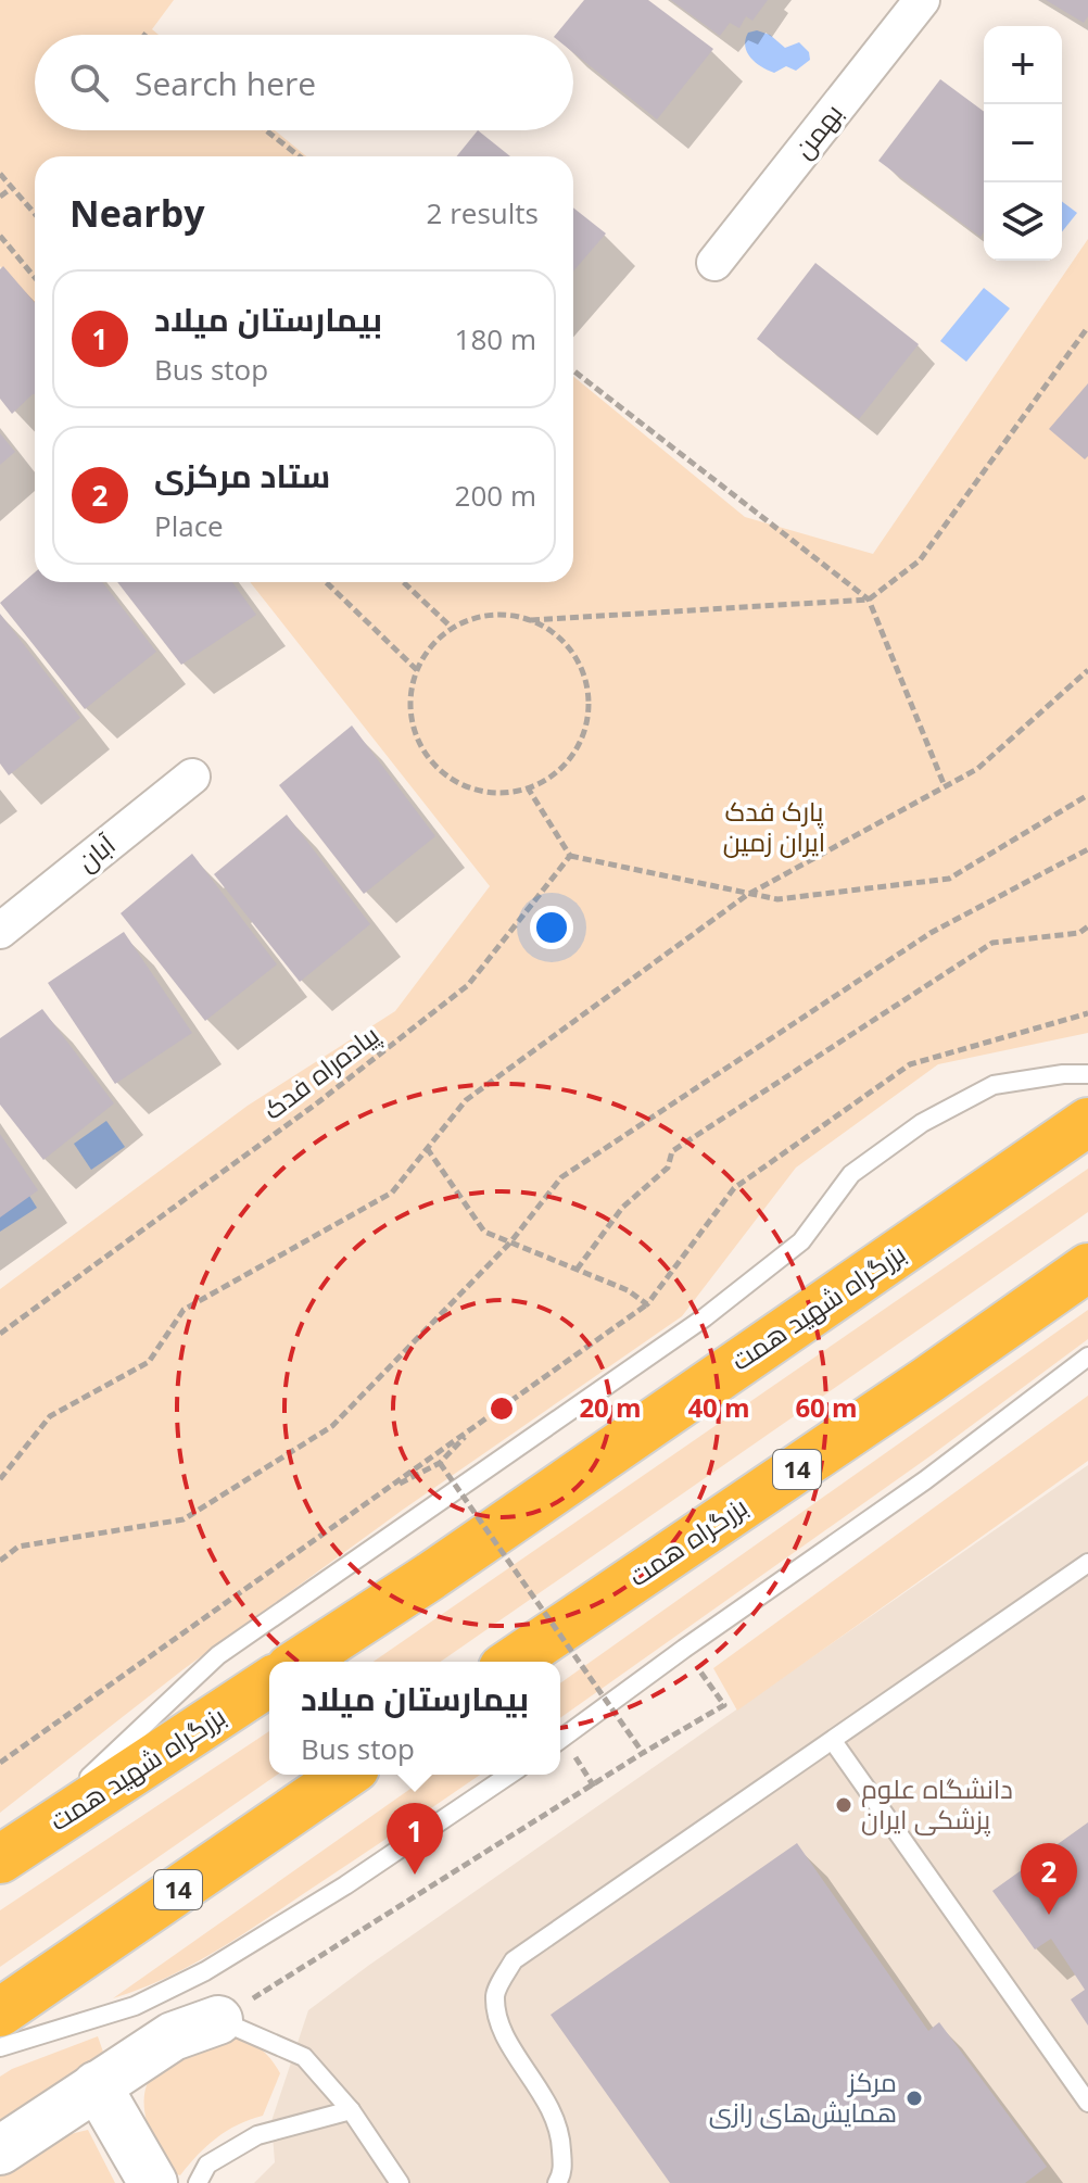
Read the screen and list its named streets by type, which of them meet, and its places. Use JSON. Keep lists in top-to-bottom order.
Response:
{
  "streets": {
    "highway": ["بزرگراه شهید همت", "14", "بزرگراه همت"],
    "street": ["بهمن", "آبان"],
    "path": ["پیاده‌راه فدک"]
  },
  "parks": ["پارک فدک ایران زمین"],
  "places": ["دانشگاه علوم پزشکی ایران", "مرکز همایش‌های رازی"],
  "page": {
    "map_buttons": ["+", "−"],
    "search": "Search here",
    "heading": ["Nearby", "2 results"],
    "list": [
      {
        "mark": "1",
        "name": "بیمارستان میلاد",
        "note": "Bus stop",
        "value": "180 m"
      },
      {
        "mark": "2",
        "name": "ستاد مرکزی",
        "note": "Place",
        "value": "200 m"
      }
    ],
    "popup": ["بیمارستان میلاد", "Bus stop"],
    "pins": ["1", "2"]
  },
  "rings": ["20 m", "40 m", "60 m"]
}
